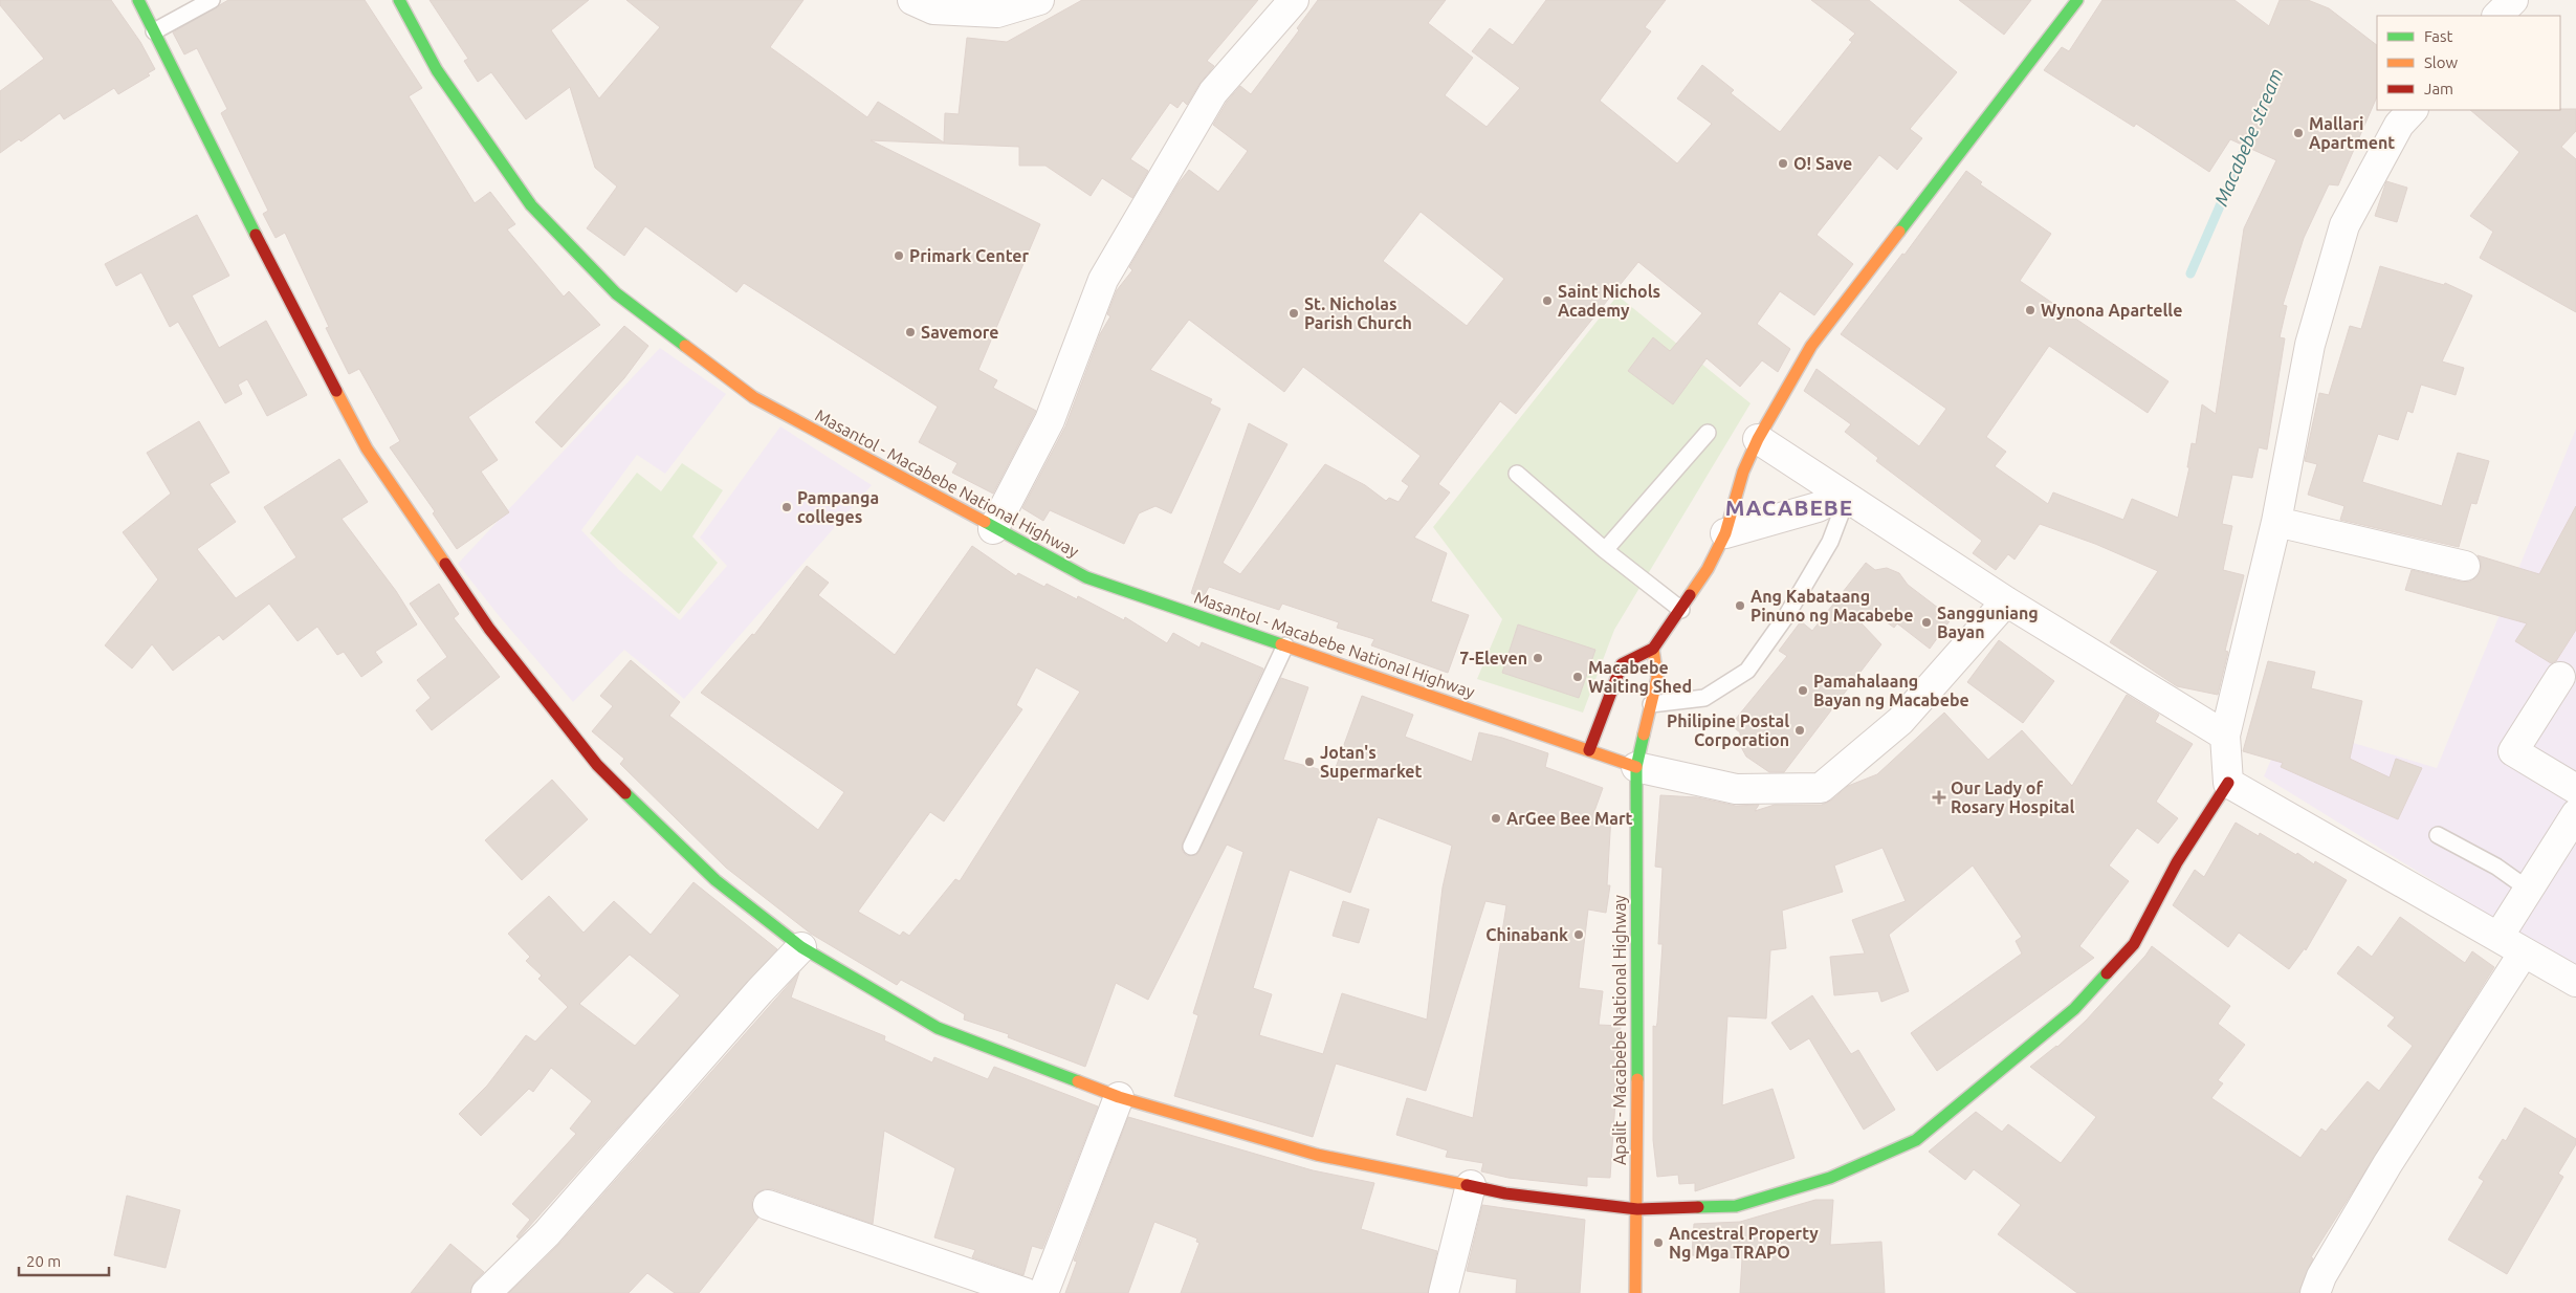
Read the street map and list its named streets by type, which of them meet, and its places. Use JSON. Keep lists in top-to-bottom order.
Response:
{
  "streets": {
    "street": ["Masantol - Macabebe National Highway", "Apalit - Macabebe National Highway"]
  },
  "crossings": [
    ["Masantol - Macabebe National Highway", "Apalit - Macabebe National Highway"]
  ],
  "districts": ["MACABEBE"],
  "water": ["Macabebe stream"],
  "places": {
    "other": [
      "Mallari Apartment",
      "O! Save",
      "Primark Center",
      "Saint Nichols Academy",
      "Wynona Apartelle",
      "St. Nicholas Parish Church",
      "Savemore",
      "Pampanga colleges",
      "Ang Kabataang Pinuno ng Macabebe",
      "Sangguniang Bayan",
      "7-Eleven",
      "Macabebe Waiting Shed",
      "Pamahalaang Bayan ng Macabebe",
      "Philipine Postal Corporation",
      "Jotan's Supermarket",
      "ArGee Bee Mart",
      "Chinabank",
      "Ancestral Property Ng Mga TRAPO"
    ],
    "health": ["Our Lady of Rosary Hospital"]
  },
  "legend": ["Fast", "Slow", "Jam"],
  "scale_bar": "20 m"
}
